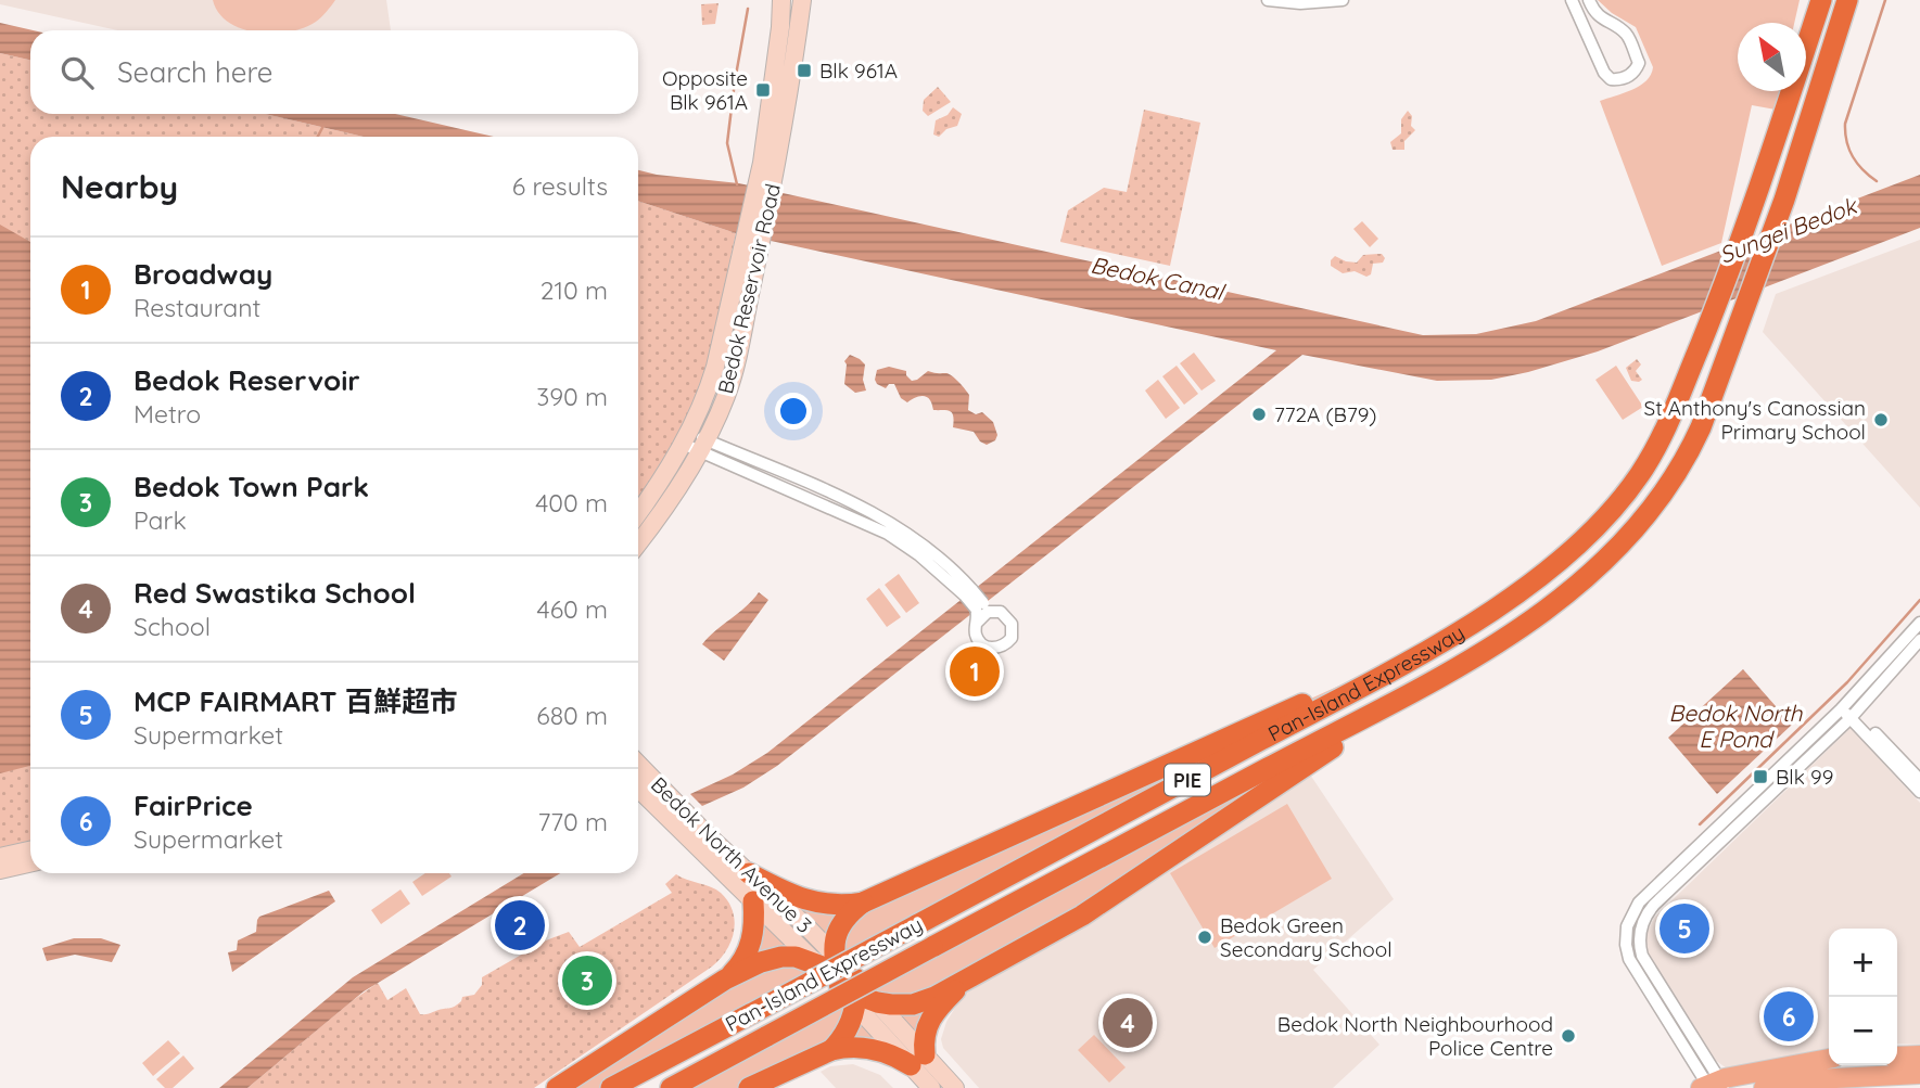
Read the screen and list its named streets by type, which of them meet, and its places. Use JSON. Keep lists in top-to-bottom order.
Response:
{
  "streets": {
    "highway": ["Pan-Island Expressway", "PIE"],
    "main road": ["Bedok Reservoir Road", "Bedok North Avenue 3"]
  },
  "water": ["Sungei Bedok", "Bedok Canal", "Bedok North E Pond"],
  "places": {
    "transit": ["Blk 961A", "Opposite Blk 961A", "Blk 99"],
    "other": [
      "772A (B79)",
      "St Anthony's Canossian Primary School",
      "Bedok Green Secondary School",
      "Bedok North Neighbourhood Police Centre"
    ]
  },
  "north": "top left",
  "page": {
    "search": "Search here",
    "heading": ["Nearby", "6 results"],
    "list": [
      {
        "mark": "1",
        "name": "Broadway",
        "note": "Restaurant",
        "value": "210 m"
      },
      {
        "mark": "2",
        "name": "Bedok Reservoir",
        "note": "Metro",
        "value": "390 m"
      },
      {
        "mark": "3",
        "name": "Bedok Town Park",
        "note": "Park",
        "value": "400 m"
      },
      {
        "mark": "4",
        "name": "Red Swastika School",
        "note": "School",
        "value": "460 m"
      },
      {
        "mark": "5",
        "name": "MCP FAIRMART 百鮮超市",
        "note": "Supermarket",
        "value": "680 m"
      },
      {
        "mark": "6",
        "name": "FairPrice",
        "note": "Supermarket",
        "value": "770 m"
      }
    ],
    "pins": [
      "1",
      "2",
      "5",
      "3",
      "6",
      "4"
    ],
    "map_buttons": ["+", "−"]
  }
}
